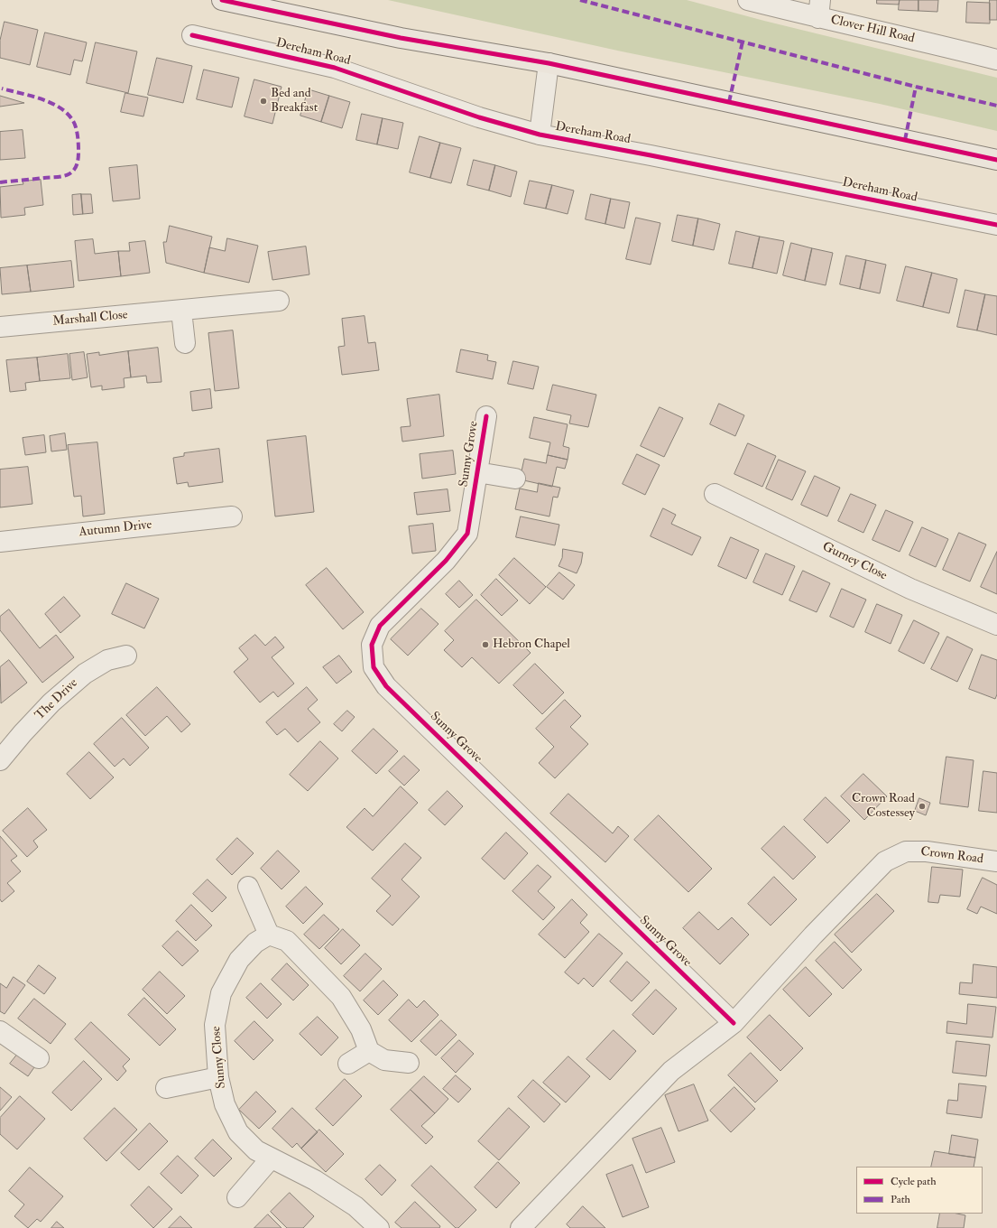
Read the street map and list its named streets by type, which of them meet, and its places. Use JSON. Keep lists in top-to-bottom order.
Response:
{
  "streets": {
    "street": [
      "Clover Hill Road",
      "Dereham Road",
      "Marshall Close",
      "Sunny Grove",
      "Autumn Drive",
      "Gurney Close",
      "The Drive",
      "Crown Road",
      "Sunny Close"
    ]
  },
  "crossings": [
    ["Sunny Grove", "Crown Road"]
  ],
  "places": ["Bed and Breakfast", "Hebron Chapel", "Crown Road Costessey"],
  "legend": ["Cycle path", "Path"]
}
